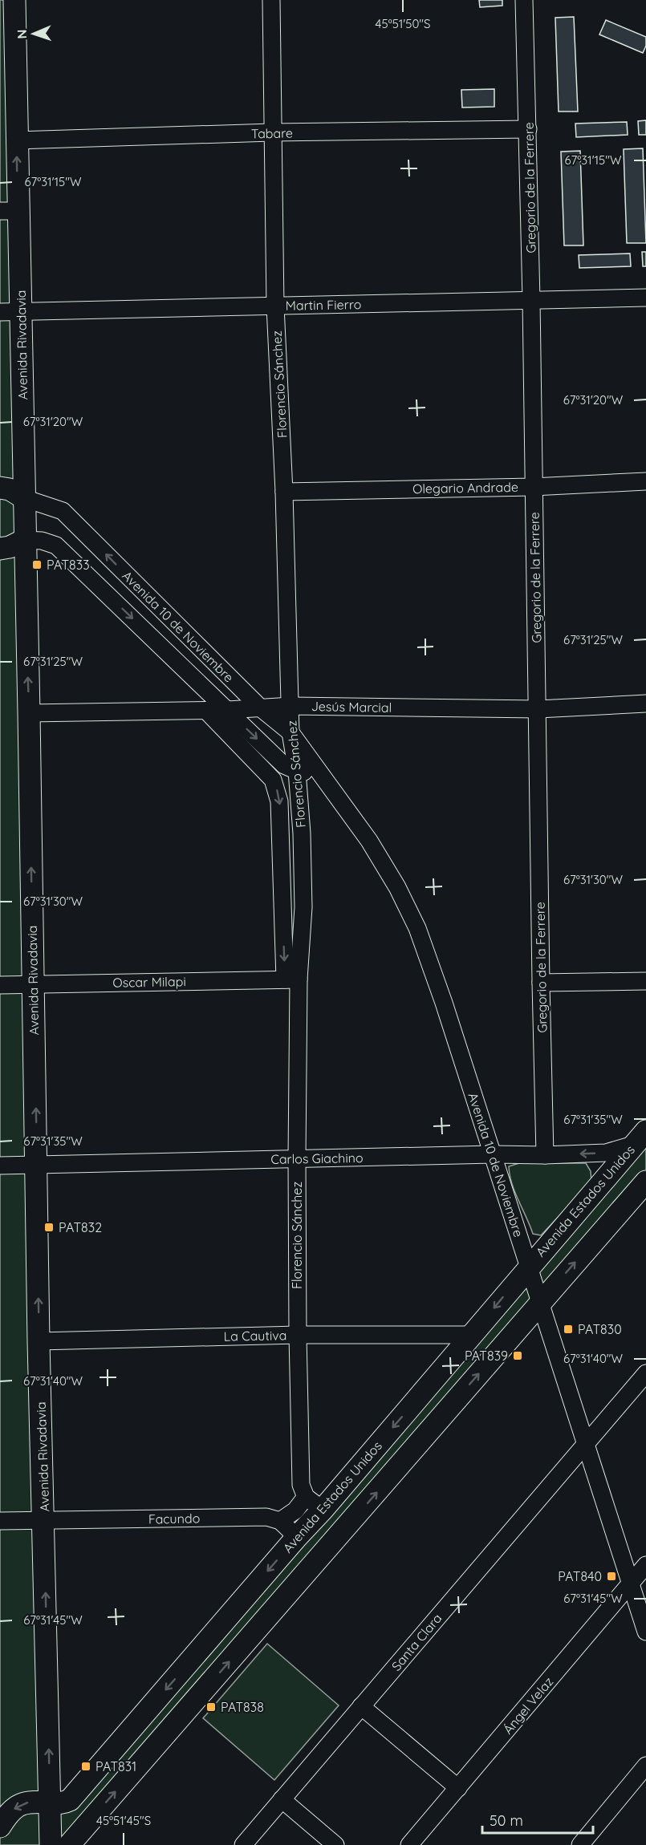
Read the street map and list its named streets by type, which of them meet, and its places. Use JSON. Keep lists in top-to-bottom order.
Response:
{
  "streets": {
    "main road": ["Avenida Rivadavia", "Avenida Estados Unidos"],
    "street": [
      "Tabare",
      "Gregorio de la Ferrere",
      "Martin Fierro",
      "Florencio Sánchez",
      "Olegario Andrade",
      "Avenida 10 de Noviembre",
      "Jesús Marcial",
      "Oscar Milapi",
      "Carlos Giachino",
      "La Cautiva",
      "Facundo",
      "Santa Clara",
      "Ángel Velaz"
    ]
  },
  "crossings": [
    ["Tabare", "Gregorio de la Ferrere"],
    ["Tabare", "Avenida Rivadavia"],
    ["Tabare", "Florencio Sánchez"],
    ["Gregorio de la Ferrere", "Martin Fierro"],
    ["Gregorio de la Ferrere", "Olegario Andrade"],
    ["Gregorio de la Ferrere", "Jesús Marcial"],
    ["Gregorio de la Ferrere", "Carlos Giachino"],
    ["Martin Fierro", "Avenida Rivadavia"],
    ["Martin Fierro", "Florencio Sánchez"],
    ["Avenida Rivadavia", "Avenida 10 de Noviembre"],
    ["Avenida Rivadavia", "Jesús Marcial"],
    ["Avenida Rivadavia", "Oscar Milapi"],
    ["Avenida Rivadavia", "Carlos Giachino"],
    ["Avenida Rivadavia", "Avenida Estados Unidos"],
    ["Avenida Rivadavia", "La Cautiva"],
    ["Avenida Rivadavia", "Facundo"],
    ["Florencio Sánchez", "Olegario Andrade"],
    ["Florencio Sánchez", "Avenida 10 de Noviembre"],
    ["Florencio Sánchez", "Jesús Marcial"],
    ["Florencio Sánchez", "Oscar Milapi"],
    ["Florencio Sánchez", "Carlos Giachino"],
    ["Florencio Sánchez", "Avenida Estados Unidos"],
    ["Florencio Sánchez", "La Cautiva"],
    ["Avenida 10 de Noviembre", "Jesús Marcial"],
    ["Avenida 10 de Noviembre", "Carlos Giachino"],
    ["Avenida 10 de Noviembre", "Avenida Estados Unidos"],
    ["Avenida 10 de Noviembre", "Santa Clara"],
    ["Avenida 10 de Noviembre", "Ángel Velaz"],
    ["Carlos Giachino", "Avenida Estados Unidos"],
    ["Avenida Estados Unidos", "La Cautiva"]
  ],
  "one_way": ["Avenida Rivadavia"],
  "places": {
    "transit": [
      "PAT833",
      "PAT832",
      "PAT830",
      "PAT839",
      "PAT840",
      "PAT838",
      "PAT831"
    ]
  },
  "scale_bar": "50 m",
  "north": "left",
  "coordinates": [
    "45°51'50\"S",
    "67°31'15\"W",
    "67°31'20\"W",
    "67°31'25\"W",
    "67°31'30\"W",
    "67°31'35\"W",
    "67°31'40\"W",
    "67°31'45\"W",
    "45°51'45\"S"
  ]
}
